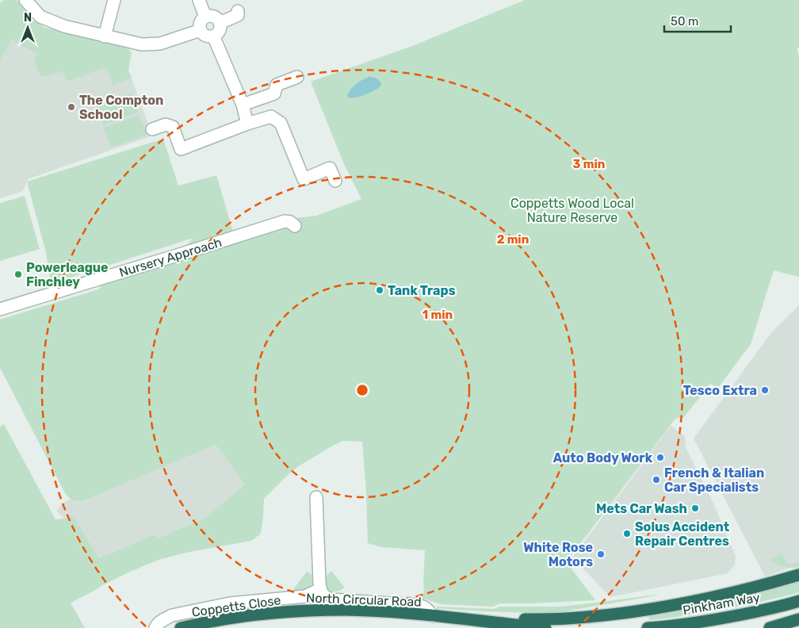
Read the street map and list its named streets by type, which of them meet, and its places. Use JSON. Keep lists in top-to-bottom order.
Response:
{
  "streets": {
    "highway": ["North Circular Road", "Pinkham Way"],
    "street": ["Nursery Approach", "Coppetts Close"]
  },
  "parks": ["Coppetts Wood Local Nature Reserve"],
  "places": [
    "The Compton School",
    "Powerleague Finchley",
    "Tank Traps",
    "Tesco Extra",
    "Auto Body Work",
    "French & Italian Car Specialists",
    "Mets Car Wash",
    "Solus Accident Repair Centres",
    "White Rose Motors"
  ],
  "scale_bar": "50 m",
  "north": "top",
  "rings": ["3 min", "2 min", "1 min"]
}
